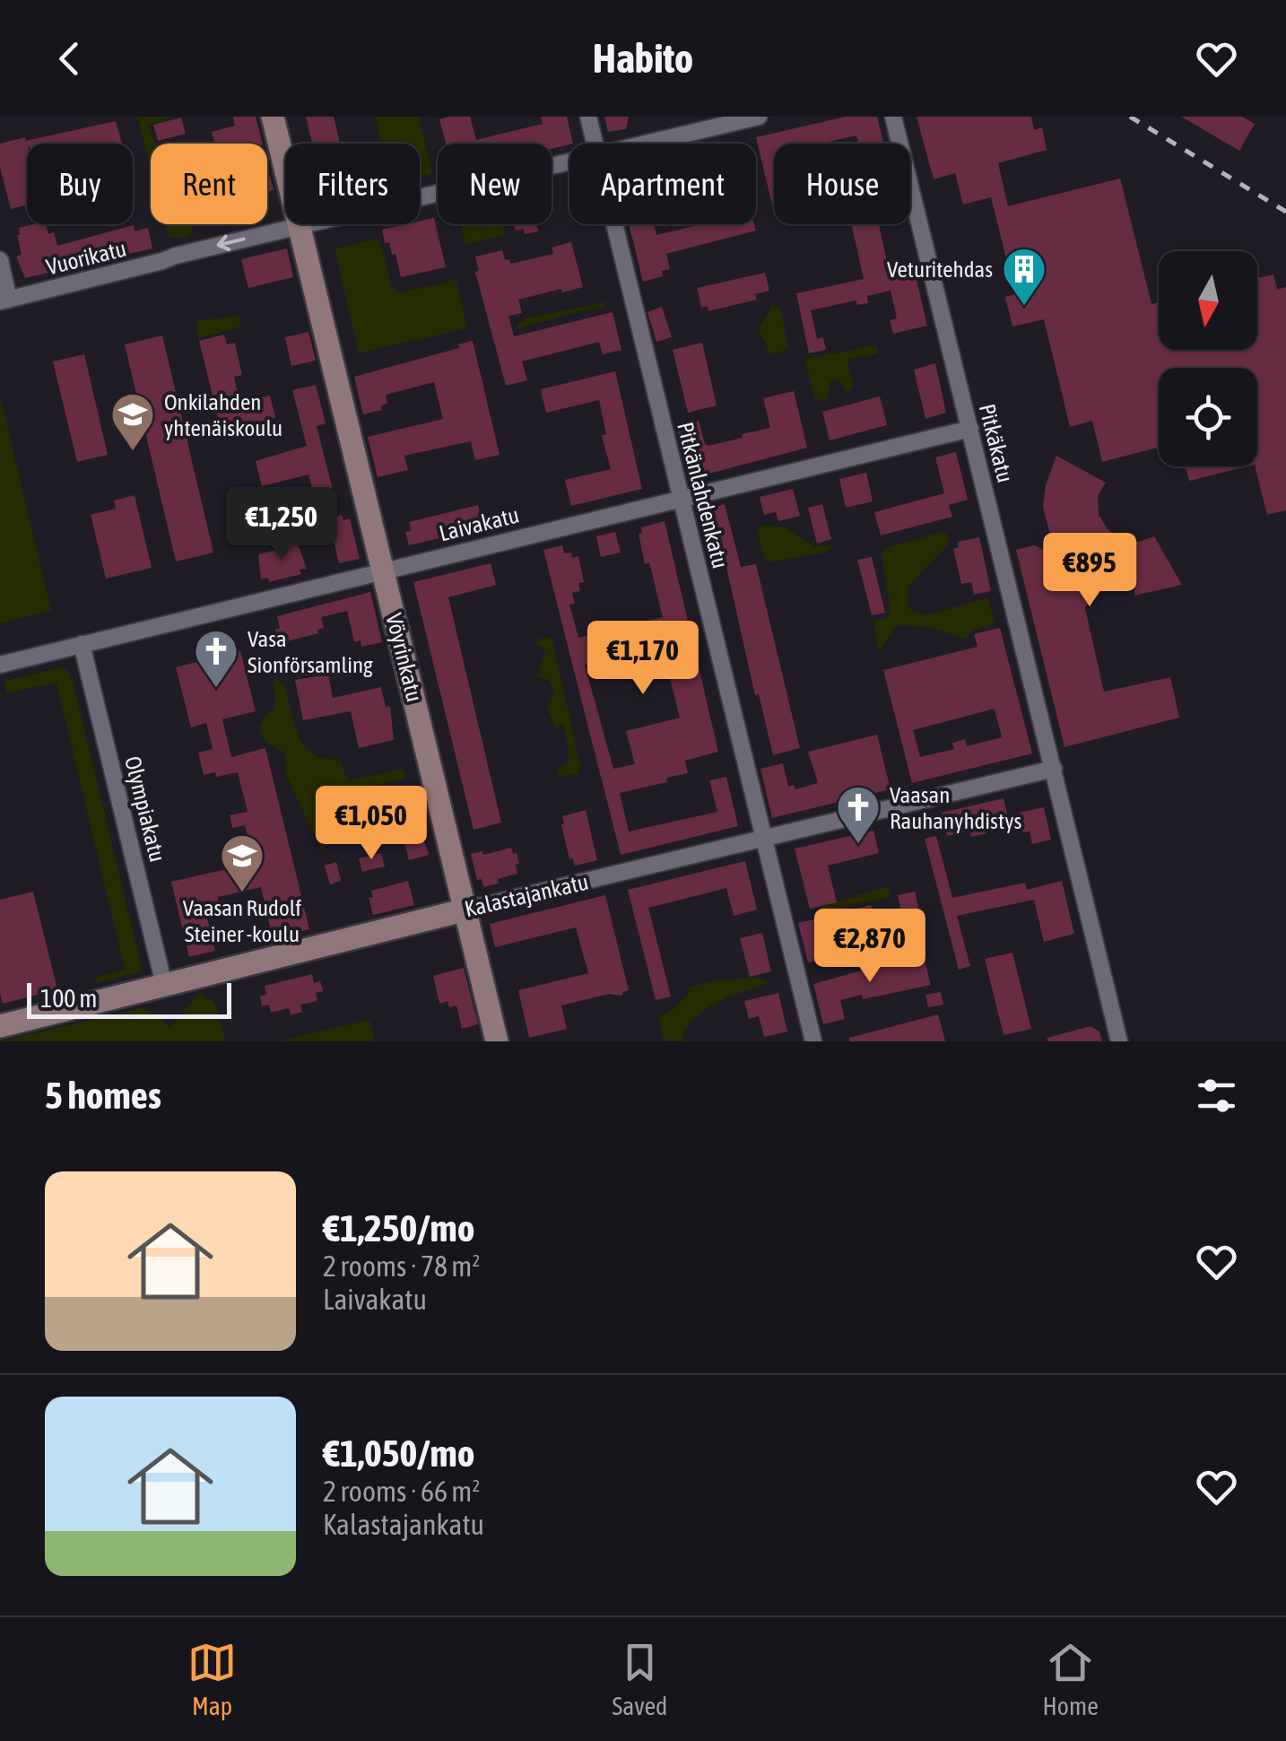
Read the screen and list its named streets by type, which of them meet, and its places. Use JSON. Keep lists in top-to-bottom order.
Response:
{
  "streets": {
    "main road": ["Vöyrinkatu", "Kalastajankatu"],
    "street": [
      "Vuorikatu",
      "Pitkäkatu",
      "Pitkänlahdenkatu",
      "Laivakatu",
      "Olympiakatu"
    ]
  },
  "crossings": [
    ["Vuorikatu", "Vöyrinkatu"],
    ["Pitkäkatu", "Laivakatu"],
    ["Pitkäkatu", "Kalastajankatu"],
    ["Pitkänlahdenkatu", "Laivakatu"],
    ["Pitkänlahdenkatu", "Kalastajankatu"],
    ["Laivakatu", "Vöyrinkatu"],
    ["Laivakatu", "Olympiakatu"],
    ["Vöyrinkatu", "Kalastajankatu"],
    ["Olympiakatu", "Kalastajankatu"]
  ],
  "one_way": ["Vuorikatu"],
  "places": {
    "building": ["Veturitehdas"],
    "school or university": ["Onkilahden yhtenäiskoulu", "Vaasan Rudolf Steiner -koulu"],
    "church": ["Vasa Sionförsamling", "Vaasan Rauhanyhdistys"]
  },
  "scale_bar": "100 m",
  "north": "bottom",
  "page": {
    "header": "Habito",
    "chip": [
      "Buy",
      "Rent",
      "Filters",
      "New",
      "Apartment",
      "House"
    ],
    "price": [
      "€1,250",
      "€895",
      "€1,170",
      "€1,050",
      "€2,870"
    ],
    "scale": "100 m",
    "heading": "5 homes",
    "list": [
      {
        "name": "€1,250/mo",
        "note": "2 rooms · 78 m² · Laivakatu"
      },
      {
        "name": "€1,050/mo",
        "note": "2 rooms · 66 m² · Kalastajankatu"
      }
    ],
    "tabs": ["Map", "Saved", "Home"]
  }
}
